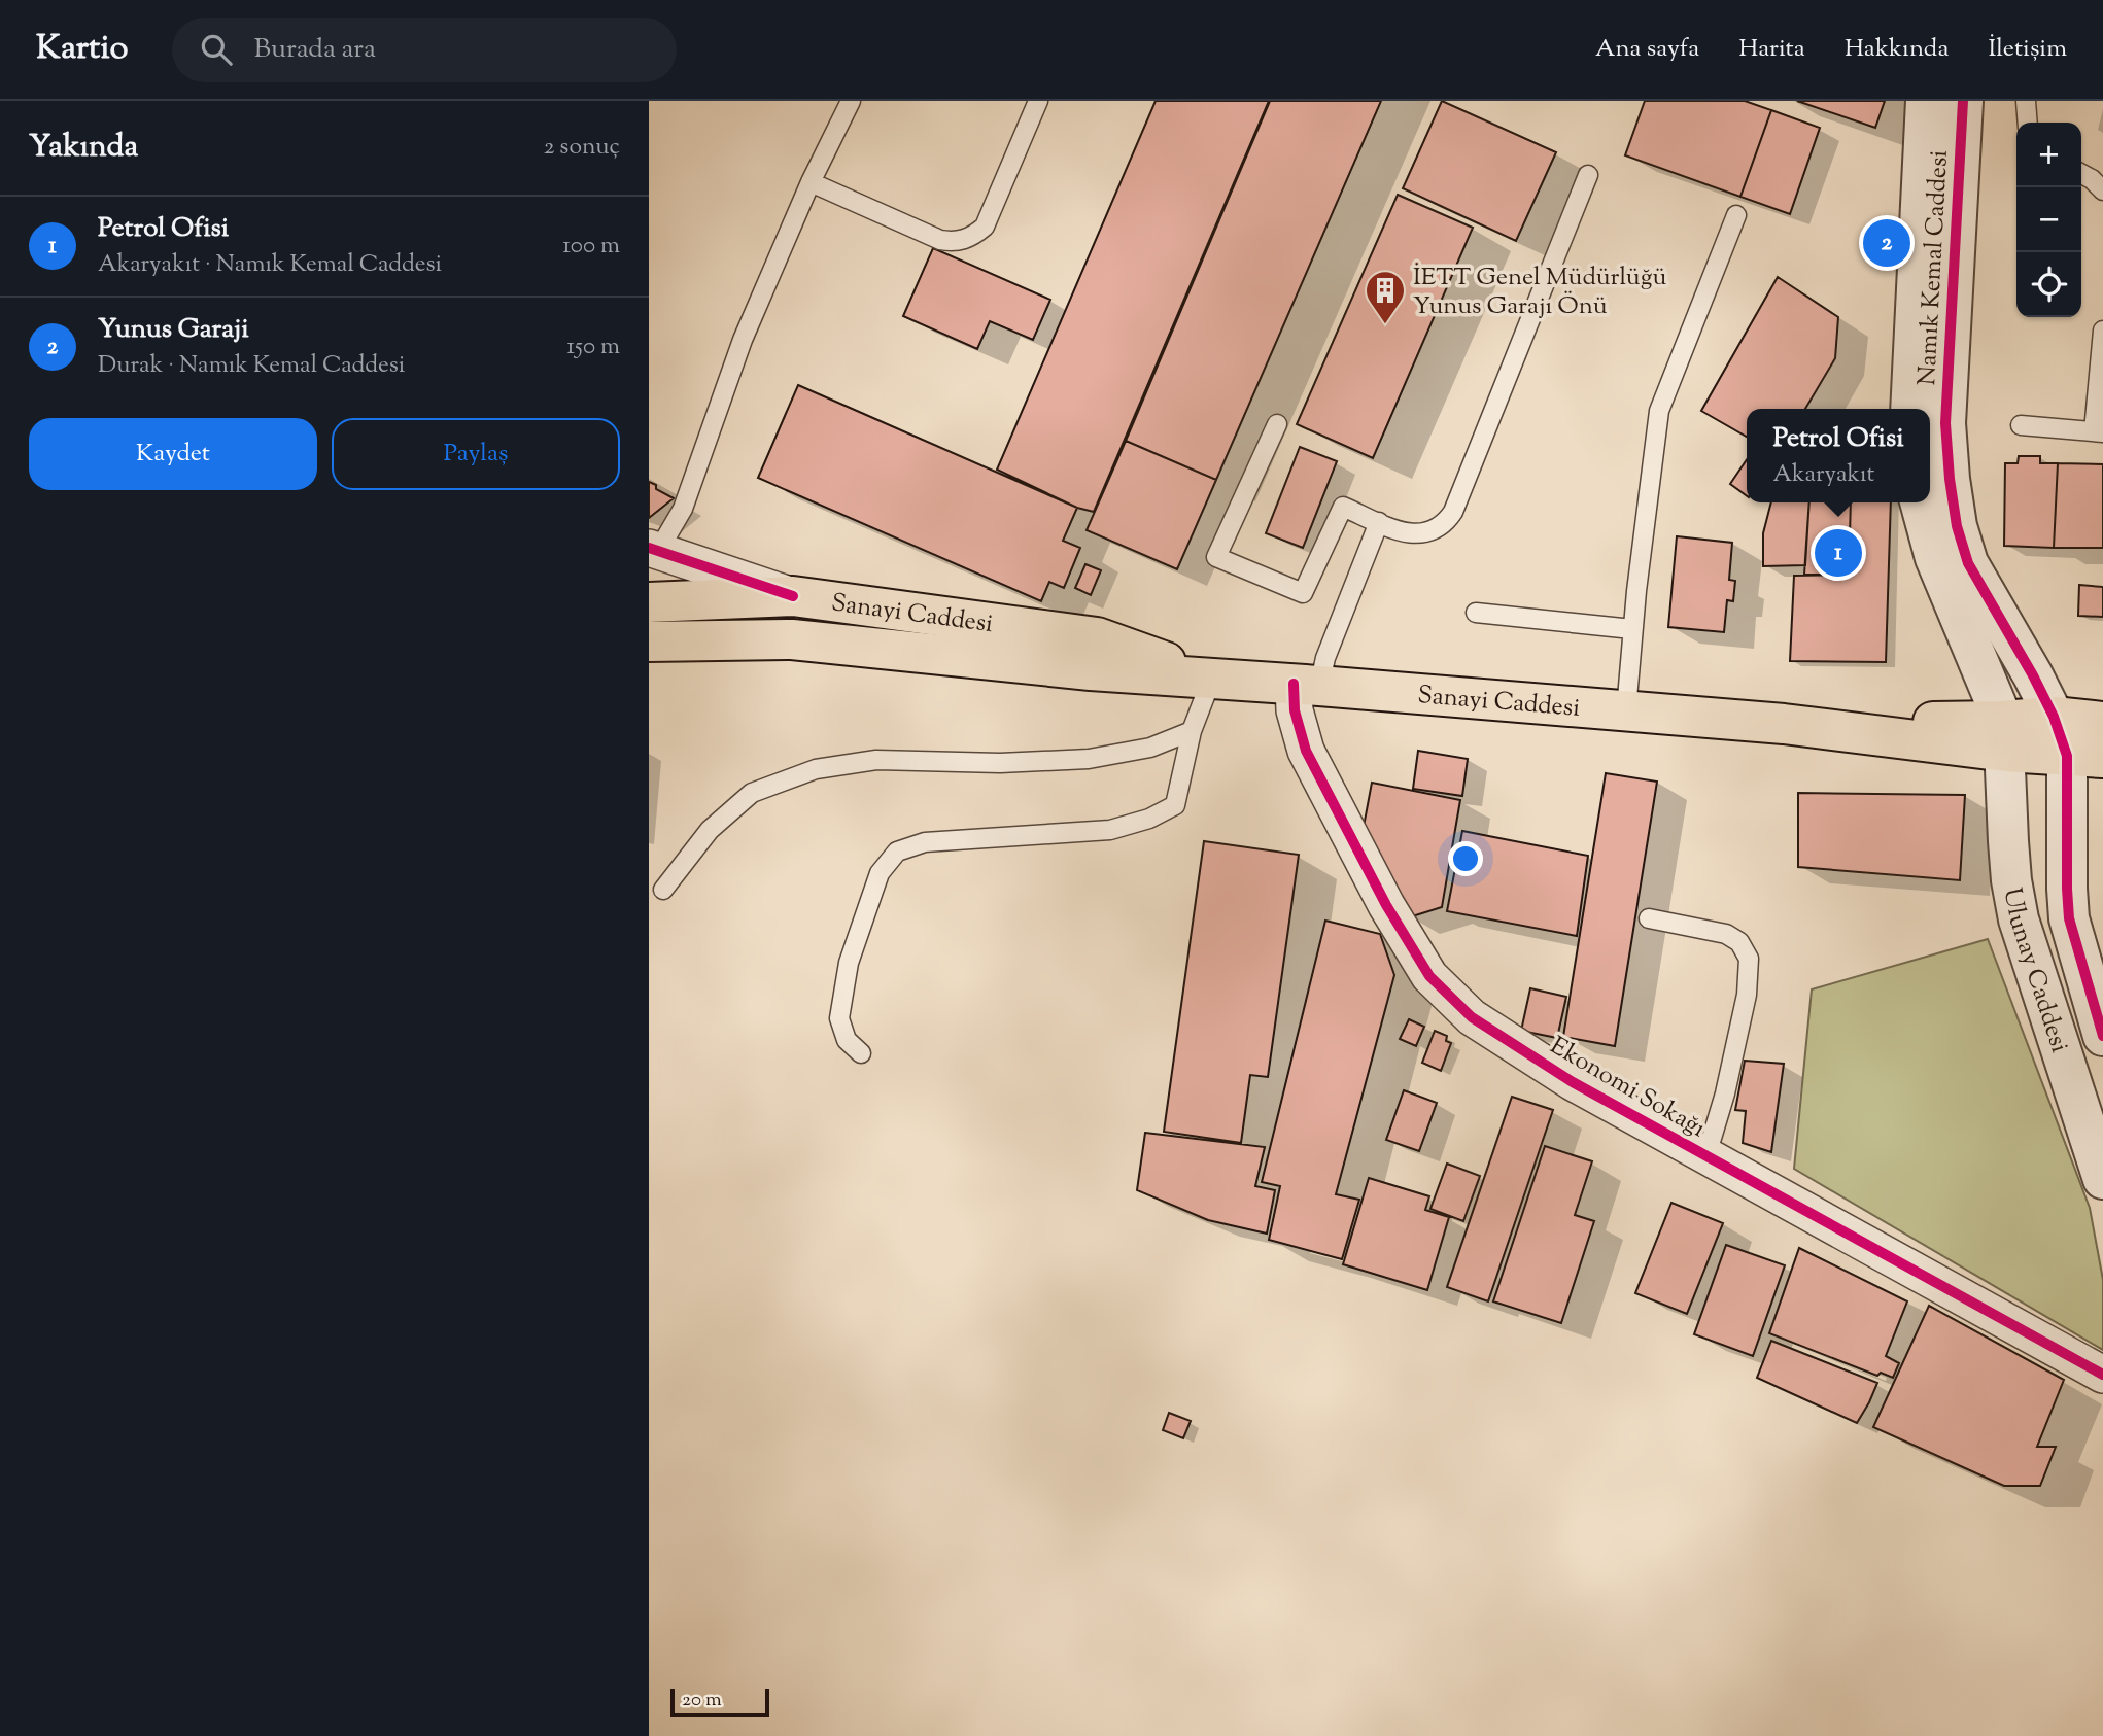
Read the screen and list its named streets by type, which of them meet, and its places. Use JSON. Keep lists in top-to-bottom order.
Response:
{
  "streets": {
    "main road": ["Sanayi Caddesi"],
    "street": ["Namık Kemal Caddesi", "Ulunay Caddesi", "Ekonomi Sokağı"]
  },
  "crossings": [
    ["Namık Kemal Caddesi", "Sanayi Caddesi"],
    ["Namık Kemal Caddesi", "Ulunay Caddesi"],
    ["Sanayi Caddesi", "Ulunay Caddesi"],
    ["Sanayi Caddesi", "Ekonomi Sokağı"]
  ],
  "places": {
    "building": ["İETT Genel Müdürlüğü Yunus Garajı Önü"]
  },
  "scale_bar": "20 m",
  "page": {
    "header": "Kartio",
    "search": "Burada ara",
    "nav": [
      "Ana sayfa",
      "Harita",
      "Hakkında",
      "İletişim"
    ],
    "heading": ["Yakında", "2 sonuç"],
    "map_buttons": ["+", "−"],
    "list": [
      {
        "mark": "1",
        "name": "Petrol Ofisi",
        "note": "Akaryakıt · Namık Kemal Caddesi",
        "value": "100 m"
      },
      {
        "mark": "2",
        "name": "Yunus Garaji",
        "note": "Durak · Namık Kemal Caddesi",
        "value": "150 m"
      }
    ],
    "pins": ["2", "1"],
    "buttons": ["Kaydet", "Paylaş"],
    "popup": ["Petrol Ofisi", "Akaryakıt"],
    "scale": "20 m"
  }
}
